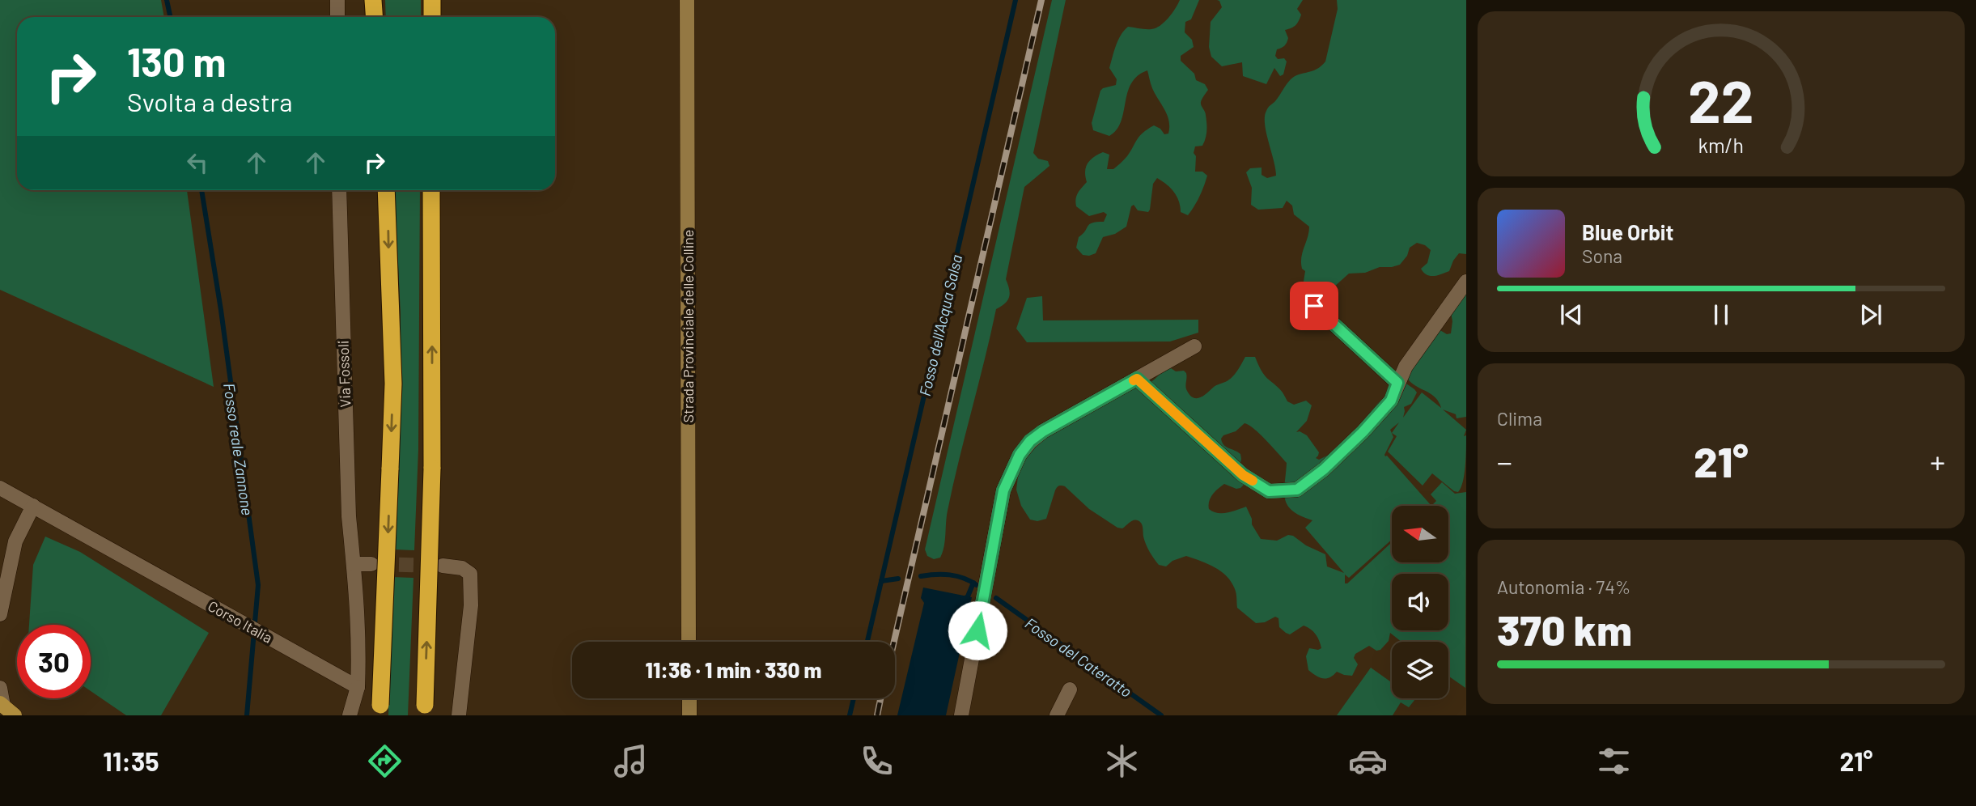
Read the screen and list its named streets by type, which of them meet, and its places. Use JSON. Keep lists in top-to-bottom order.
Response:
{
  "streets": {
    "main road": ["Strada Provinciale delle Colline"],
    "street": ["Via Fossoli", "Corso Italia"]
  },
  "water": ["Fosso dell'Acqua Salsa", "Fosso reale Zannone", "Fosso del Cateratto"],
  "north": "left",
  "page": {
    "turn": ["130 m", "Svolta a destra"],
    "song": ["Blue Orbit", "Sona"],
    "tile": [
      "Clima",
      ["Autonomia · 74%", "370 km"]
    ],
    "heat": ["−", "21°", "+"],
    "limit": "30",
    "trip": "11:36 · 1 min · 330 m",
    "tabs": ["11:35", "21°"],
    "gauge": ["22", "km/h"]
  }
}
